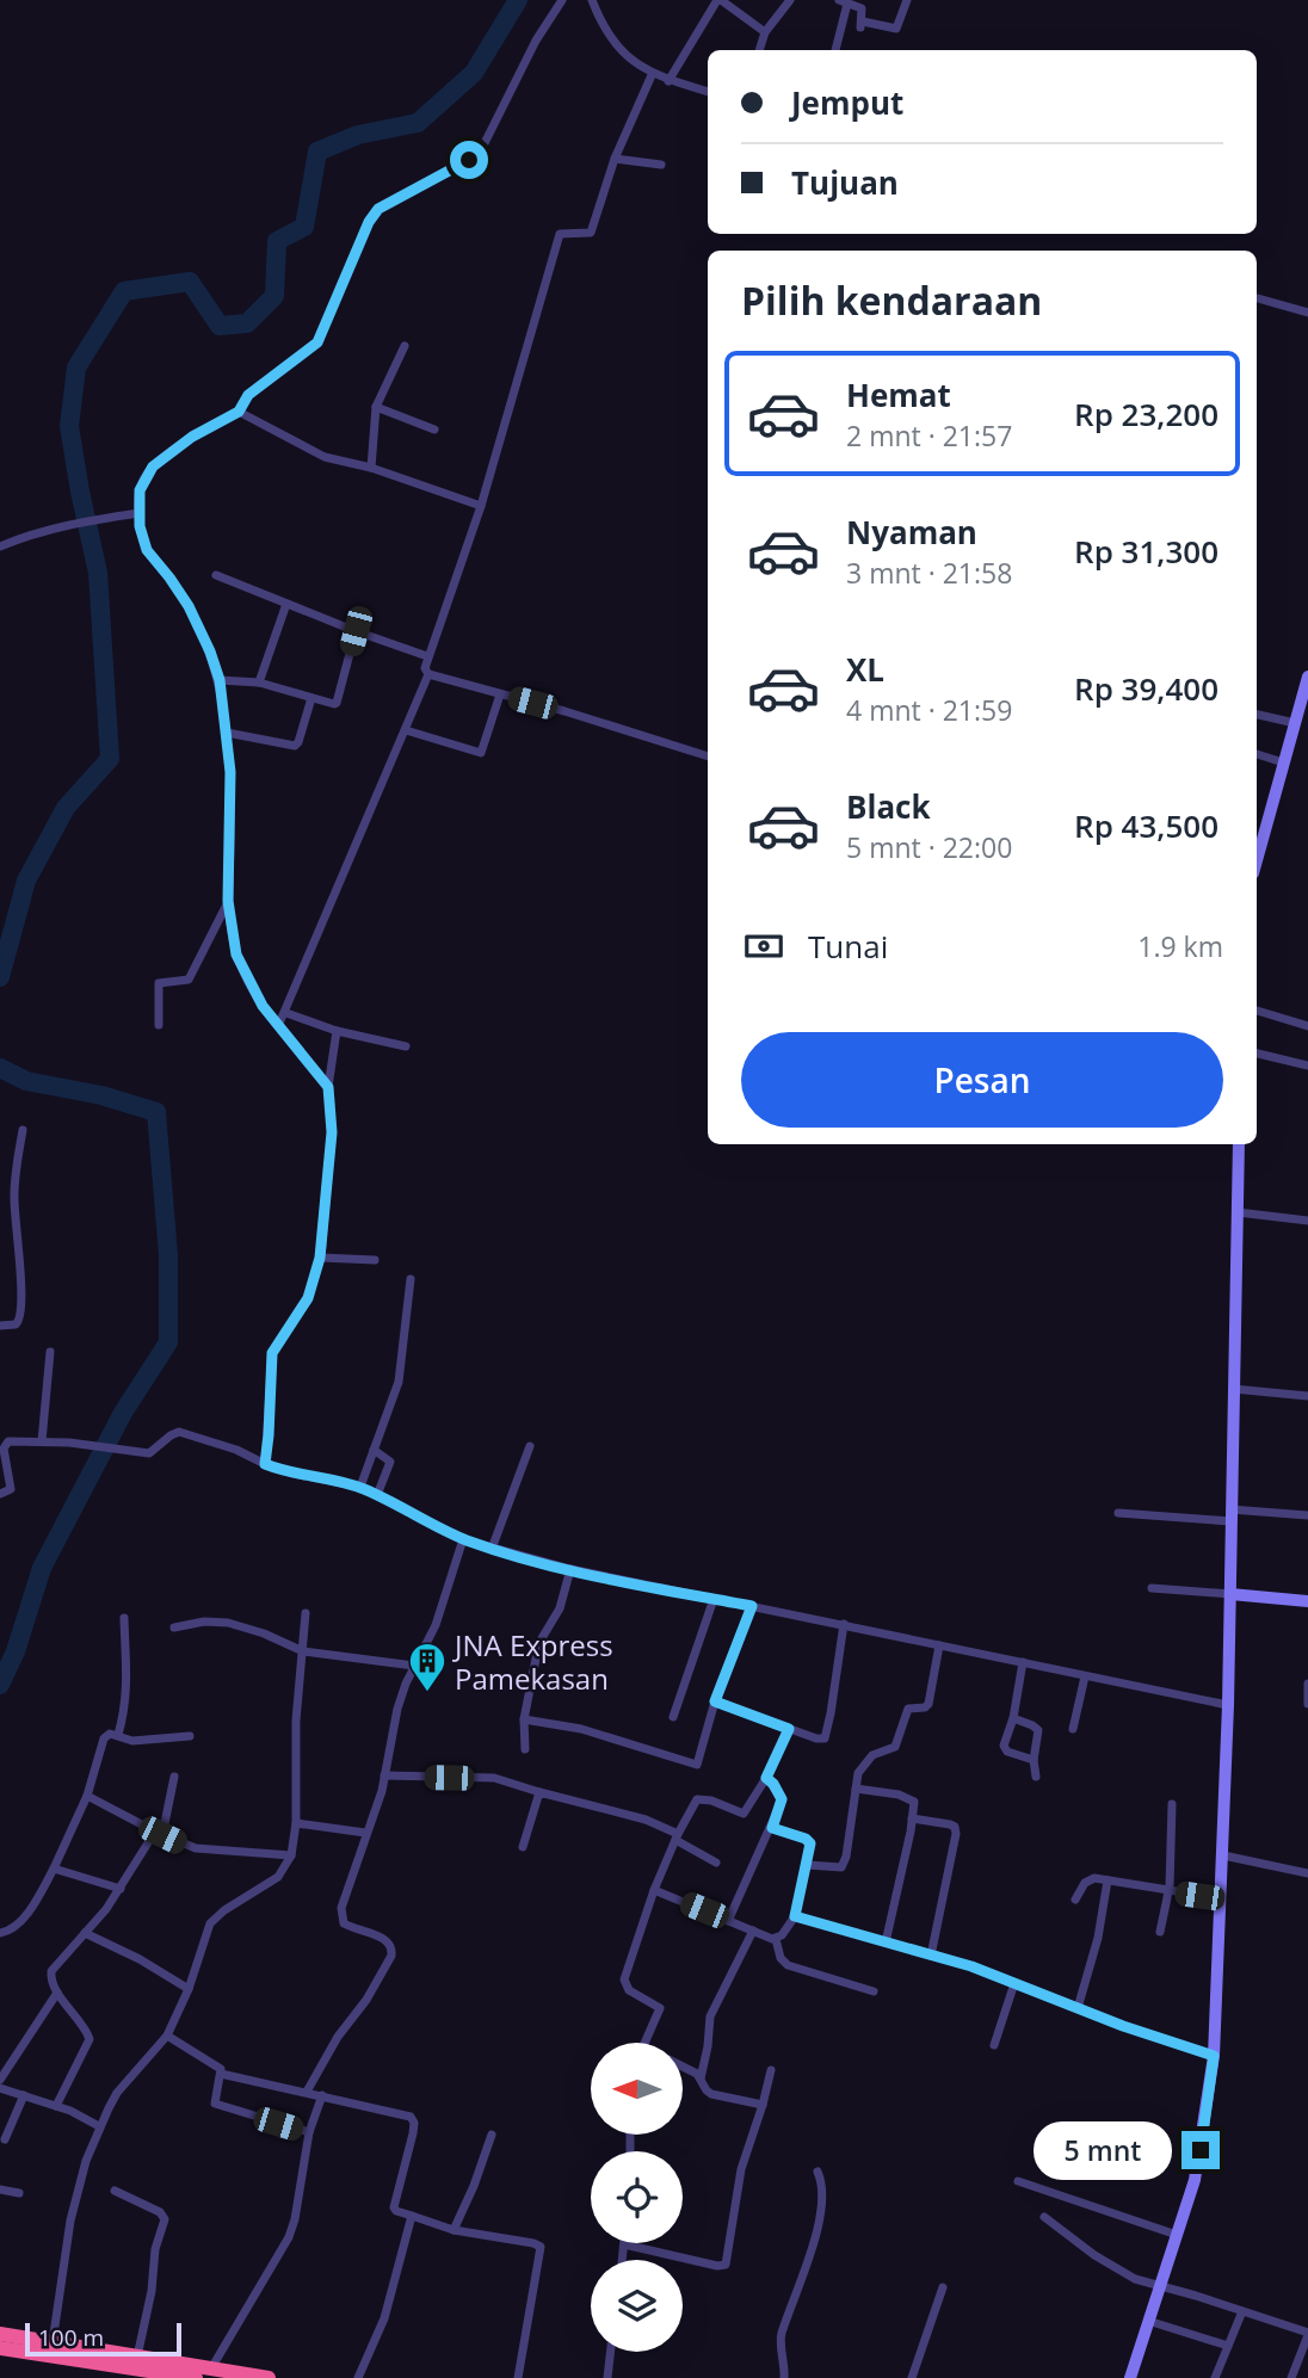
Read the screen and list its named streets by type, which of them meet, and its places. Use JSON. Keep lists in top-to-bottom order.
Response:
{
  "places": {
    "building": ["JNA Express Pamekasan"]
  },
  "scale_bar": "100 m",
  "north": "left",
  "page": {
    "banner": ["Jemput", "Tujuan"],
    "heading": "Pilih kendaraan",
    "list": [
      {
        "name": "Hemat",
        "note": "2 mnt · 21:57",
        "value": "Rp 23,200"
      },
      {
        "name": "Nyaman",
        "note": "3 mnt · 21:58",
        "value": "Rp 31,300"
      },
      {
        "name": "XL",
        "note": "4 mnt · 21:59",
        "value": "Rp 39,400"
      },
      {
        "name": "Black",
        "note": "5 mnt · 22:00",
        "value": "Rp 43,500"
      }
    ],
    "pay": ["Tunai", "1.9 km"],
    "buttons": "Pesan",
    "bubble": "5 mnt",
    "scale": "100 m"
  }
}
